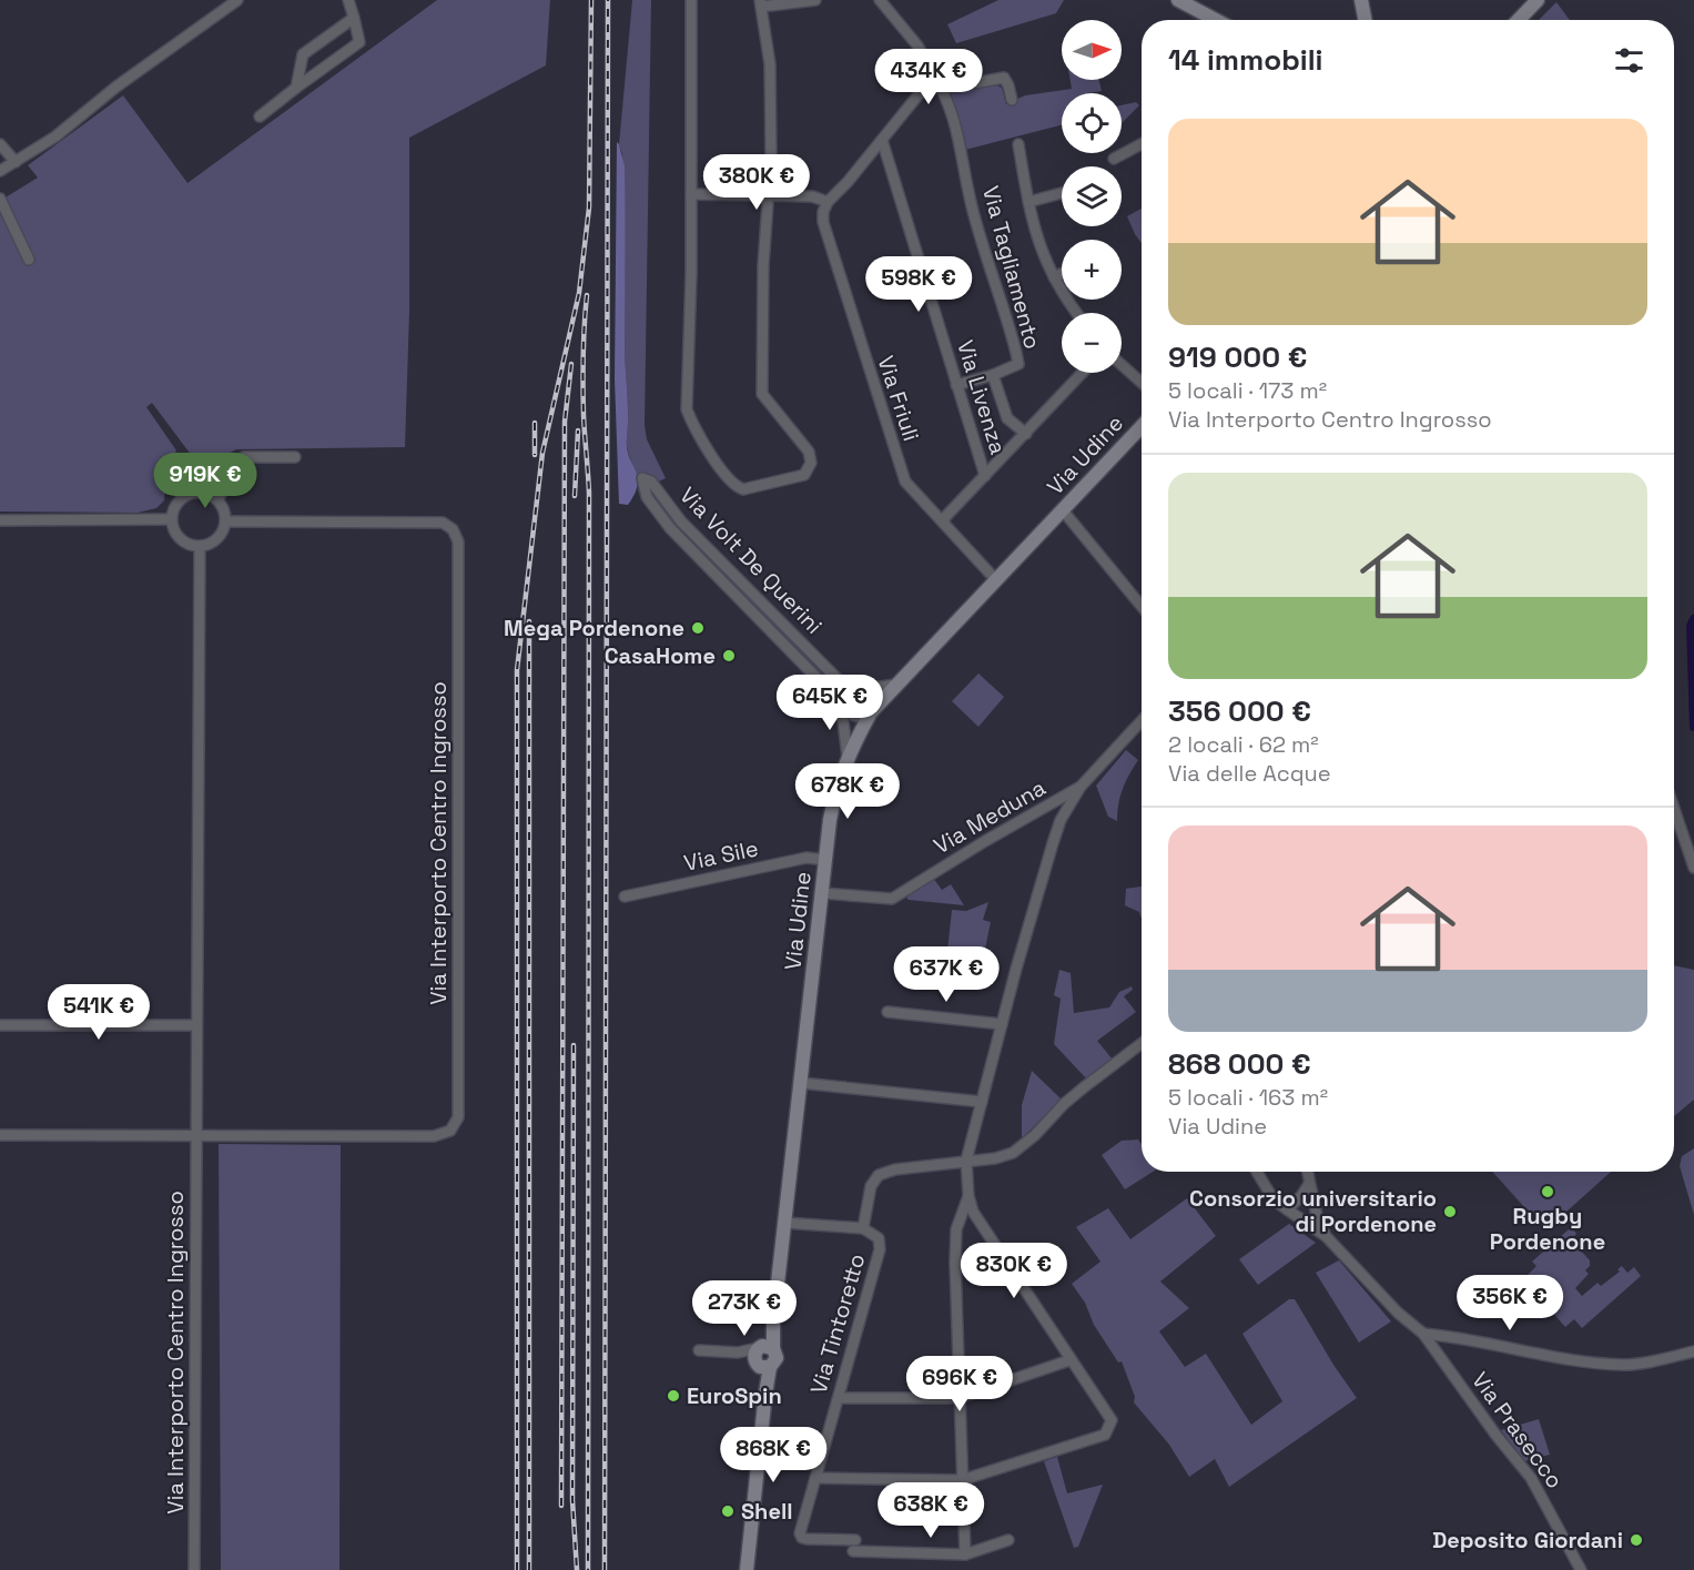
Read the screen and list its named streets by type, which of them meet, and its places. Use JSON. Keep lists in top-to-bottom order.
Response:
{
  "streets": {
    "main road": ["Via Udine"],
    "street": [
      "Via Tagliamento",
      "Via Livenza",
      "Via Friuli",
      "Via Volt De Querini",
      "Via Meduna",
      "Via Interporto Centro Ingrosso",
      "Via Sile",
      "Via Tintoretto",
      "Via Prasecco"
    ]
  },
  "crossings": [
    ["Via Friuli", "Via Udine"],
    ["Via Udine", "Via Volt De Querini"],
    ["Via Udine", "Via Meduna"],
    ["Via Udine", "Via Sile"]
  ],
  "places": [
    "Mega Pordenone",
    "CasaHome",
    "Rugby Pordenone",
    "Consorzio universitario di Pordenone",
    "EuroSpin",
    "Shell",
    "Deposito Giordani"
  ],
  "north": "right",
  "page": {
    "map_buttons": ["+", "−"],
    "heading": "14 immobili",
    "price": [
      "434K €",
      "380K €",
      "598K €",
      "919K €",
      "645K €",
      "678K €",
      "637K €",
      "541K €",
      "830K €",
      "356K €",
      "273K €",
      "696K €",
      "868K €",
      "638K €"
    ],
    "list": [
      {
        "name": "919 000 €",
        "note": "5 locali · 173 m² · Via Interporto Centro Ingrosso"
      },
      {
        "name": "356 000 €",
        "note": "2 locali · 62 m² · Via delle Acque"
      },
      {
        "name": "868 000 €",
        "note": "5 locali · 163 m² · Via Udine"
      }
    ]
  }
}
